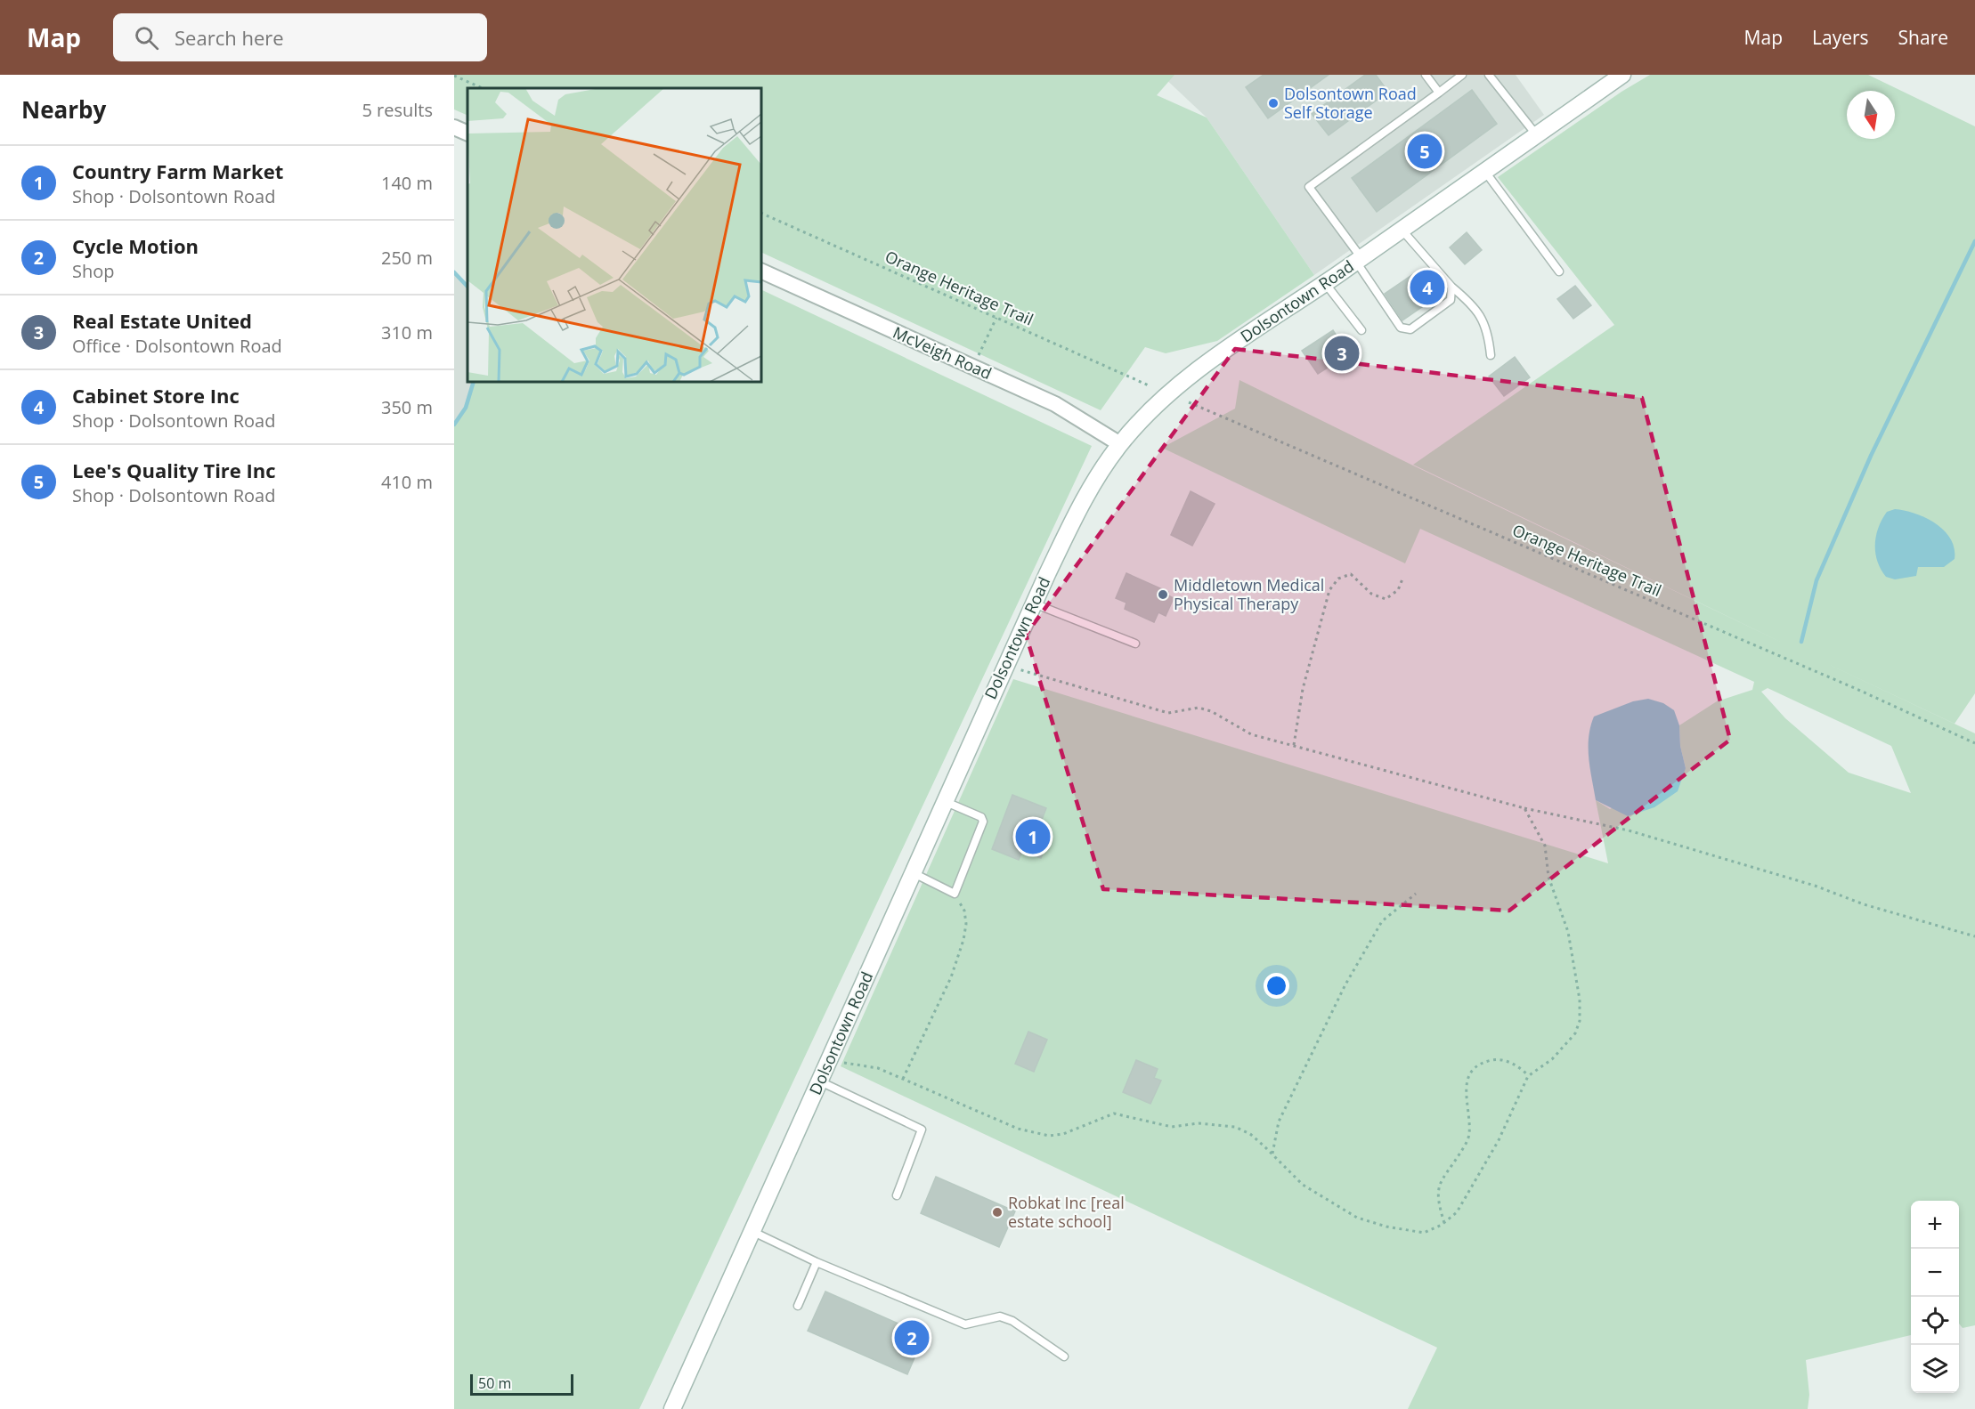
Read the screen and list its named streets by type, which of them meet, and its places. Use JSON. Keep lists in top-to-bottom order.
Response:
{
  "streets": {
    "street": ["Dolsontown Road", "McVeigh Road"],
    "path": ["Orange Heritage Trail"]
  },
  "crossings": [
    ["Dolsontown Road", "McVeigh Road"]
  ],
  "places": ["Dolsontown Road Self Storage", "Middletown Medical Physical Therapy", "Robkat Inc [real estate school]"],
  "scale_bar": "50 m",
  "north": "bottom",
  "page": {
    "header": "Map",
    "search": "Search here",
    "nav": ["Map", "Layers", "Share"],
    "heading": ["Nearby", "5 results"],
    "pins": [
      "5",
      "4",
      "3",
      "1",
      "2"
    ],
    "list": [
      {
        "mark": "1",
        "name": "Country Farm Market",
        "note": "Shop · Dolsontown Road",
        "value": "140 m"
      },
      {
        "mark": "2",
        "name": "Cycle Motion",
        "note": "Shop",
        "value": "250 m"
      },
      {
        "mark": "3",
        "name": "Real Estate United",
        "note": "Office · Dolsontown Road",
        "value": "310 m"
      },
      {
        "mark": "4",
        "name": "Cabinet Store Inc",
        "note": "Shop · Dolsontown Road",
        "value": "350 m"
      },
      {
        "mark": "5",
        "name": "Lee's Quality Tire Inc",
        "note": "Shop · Dolsontown Road",
        "value": "410 m"
      }
    ],
    "map_buttons": ["+", "−"],
    "scale": "50 m"
  }
}
